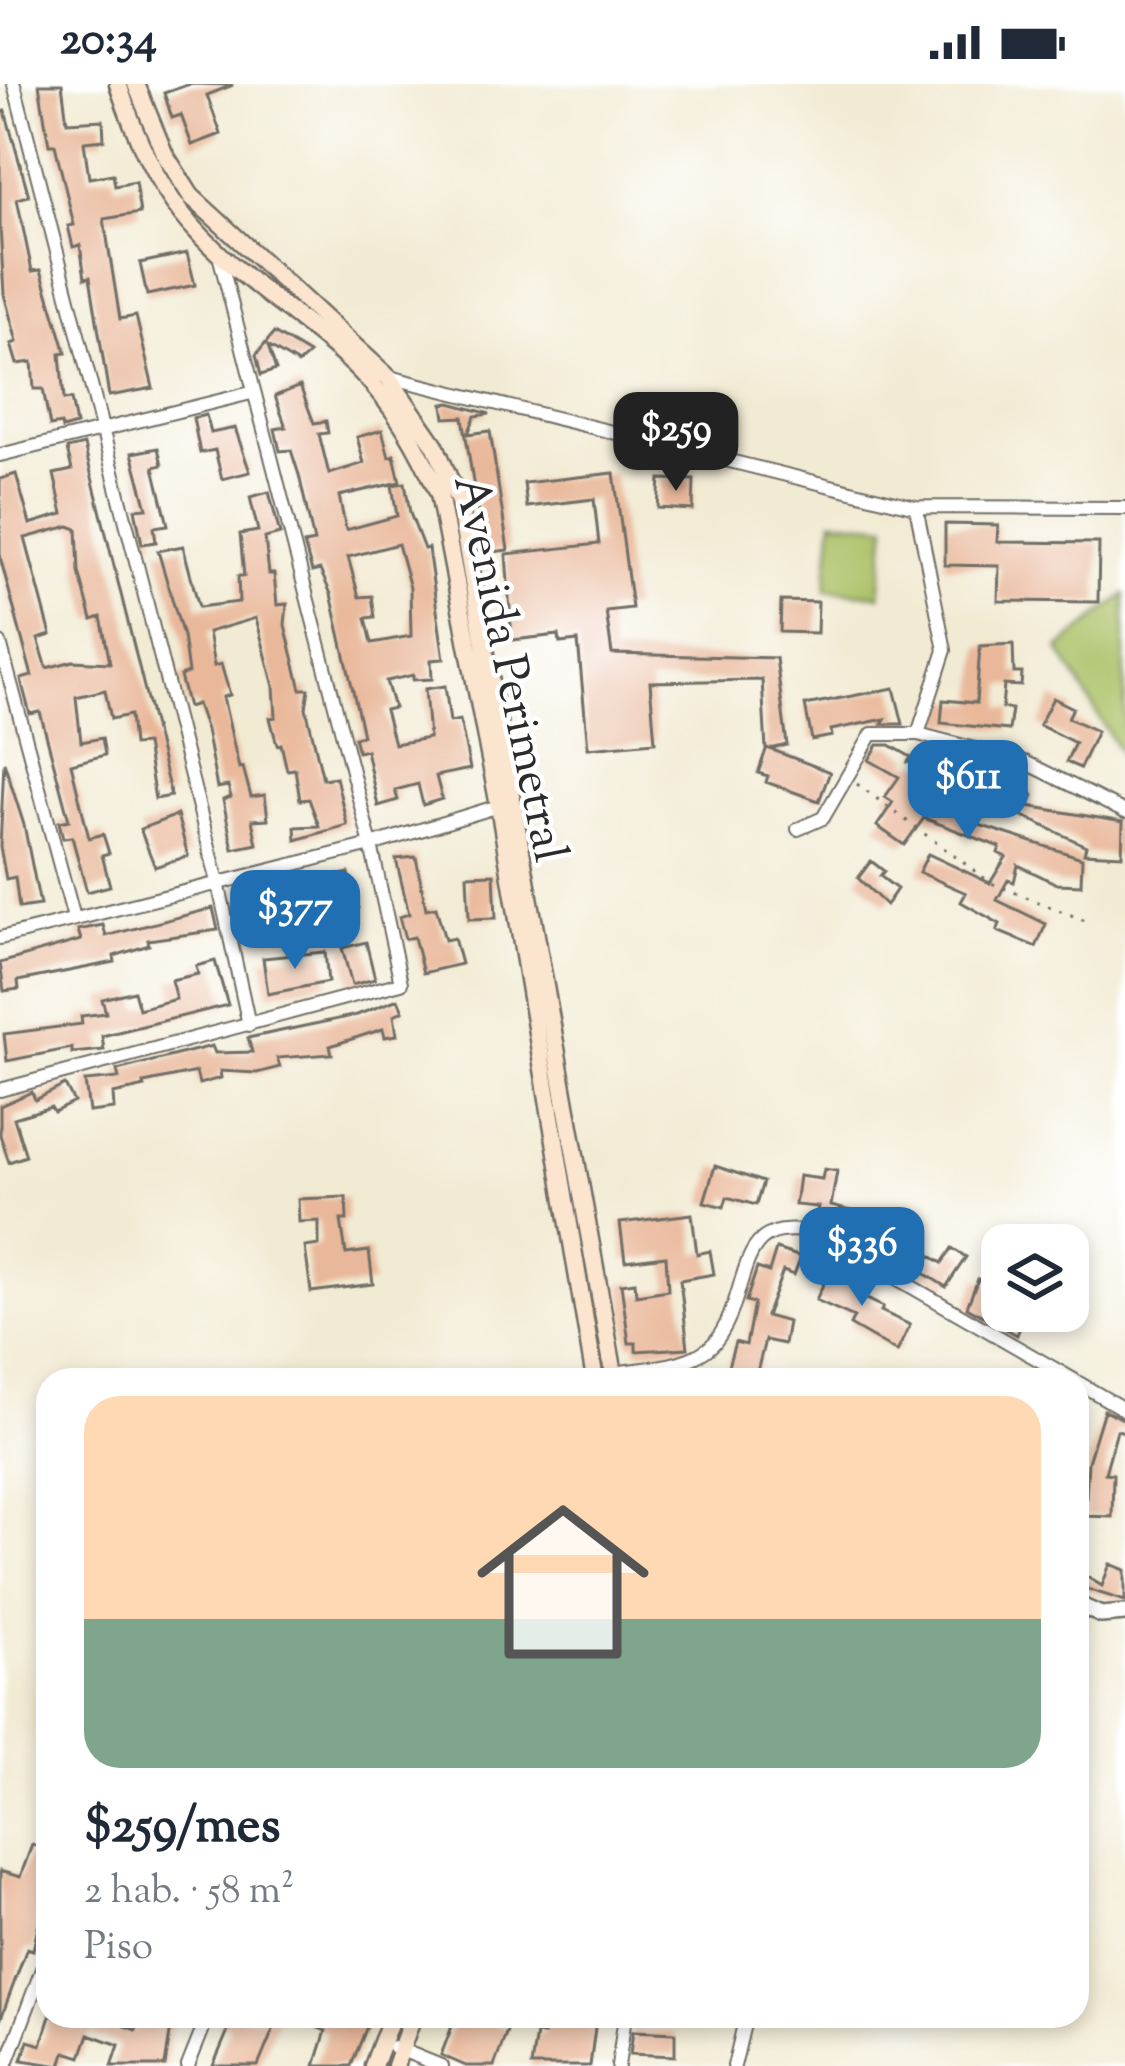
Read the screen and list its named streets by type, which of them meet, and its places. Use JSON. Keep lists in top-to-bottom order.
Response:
{
  "streets": {
    "main road": ["Avenida Perimetral"]
  },
  "page": {
    "status": "20:34",
    "price": [
      "$259",
      "$611",
      "$377",
      "$336"
    ],
    "list": [
      {
        "name": "$259/mes",
        "note": "2 hab. · 58 m² · Piso"
      }
    ]
  }
}
